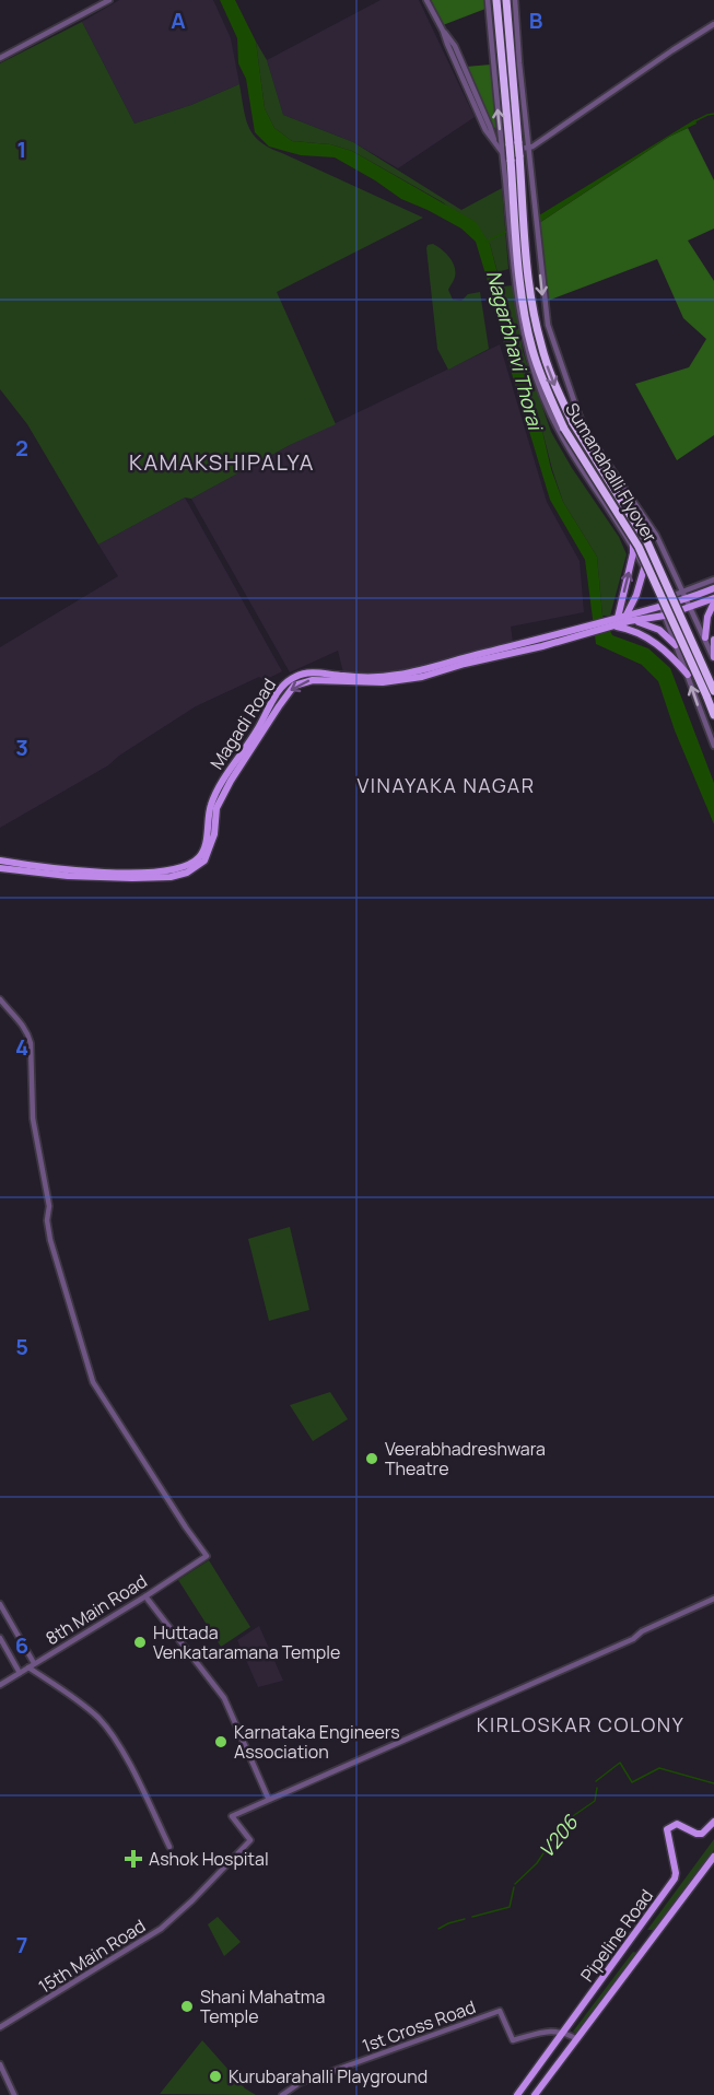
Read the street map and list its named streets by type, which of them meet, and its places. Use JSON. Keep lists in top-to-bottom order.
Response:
{
  "streets": {
    "highway": ["Sumanahalli Flyover"],
    "main road": ["Magadi Road", "Pipeline Road"],
    "street": ["8th Main Road", "15th Main Road", "1st Cross Road"]
  },
  "crossings": [
    ["Pipeline Road", "1st Cross Road"]
  ],
  "one_way": ["Magadi Road"],
  "districts": ["KAMAKSHIPALYA", "VINAYAKA NAGAR", "KIRLOSKAR COLONY"],
  "water": ["Nagarbhavi Thorai", "V206"],
  "places": {
    "other": [
      "Veerabhadreshwara Theatre",
      "Huttada Venkataramana Temple",
      "Karnataka Engineers Association",
      "Shani Mahatma Temple",
      "Kurubarahalli Playground"
    ],
    "health": ["Ashok Hospital"]
  },
  "grid": {
    "columns": ["A", "B"],
    "rows": [
      "1",
      "2",
      "3",
      "4",
      "5",
      "6",
      "7"
    ]
  }
}
